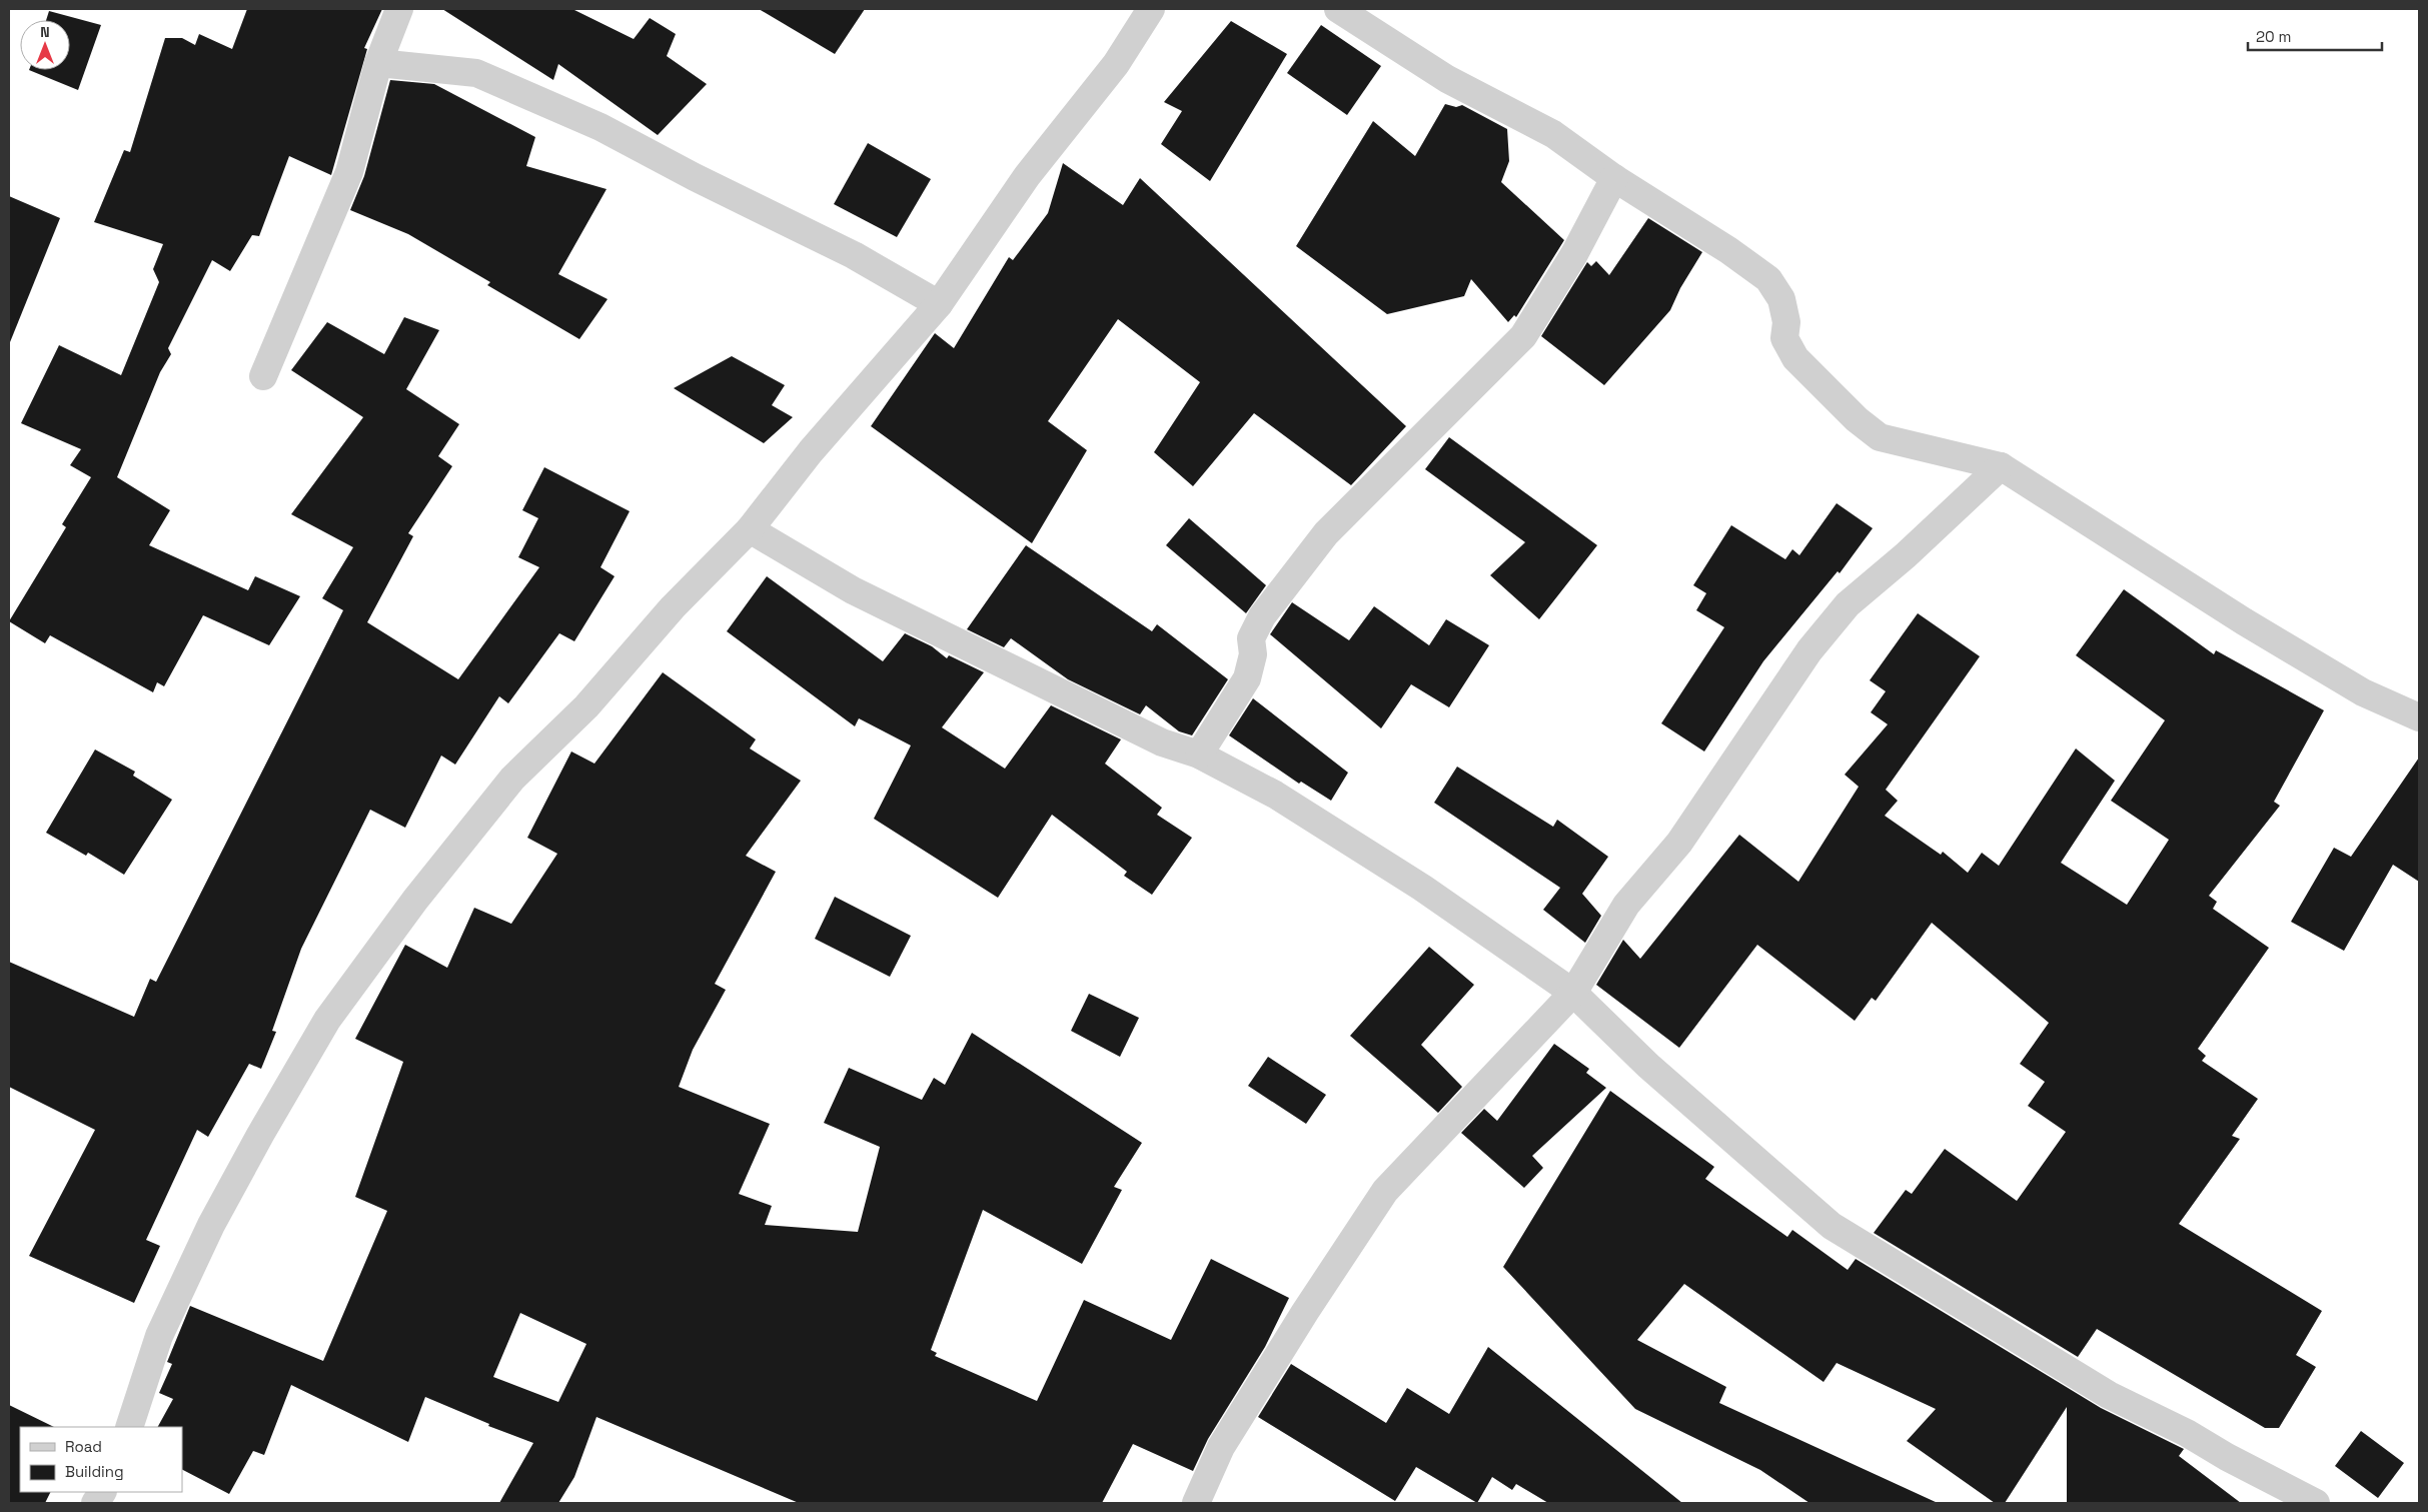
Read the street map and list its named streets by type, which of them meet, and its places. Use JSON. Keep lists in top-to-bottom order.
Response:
{
  "legend": ["Road", "Building"],
  "scale_bar": "20 m",
  "north": "top"
}
